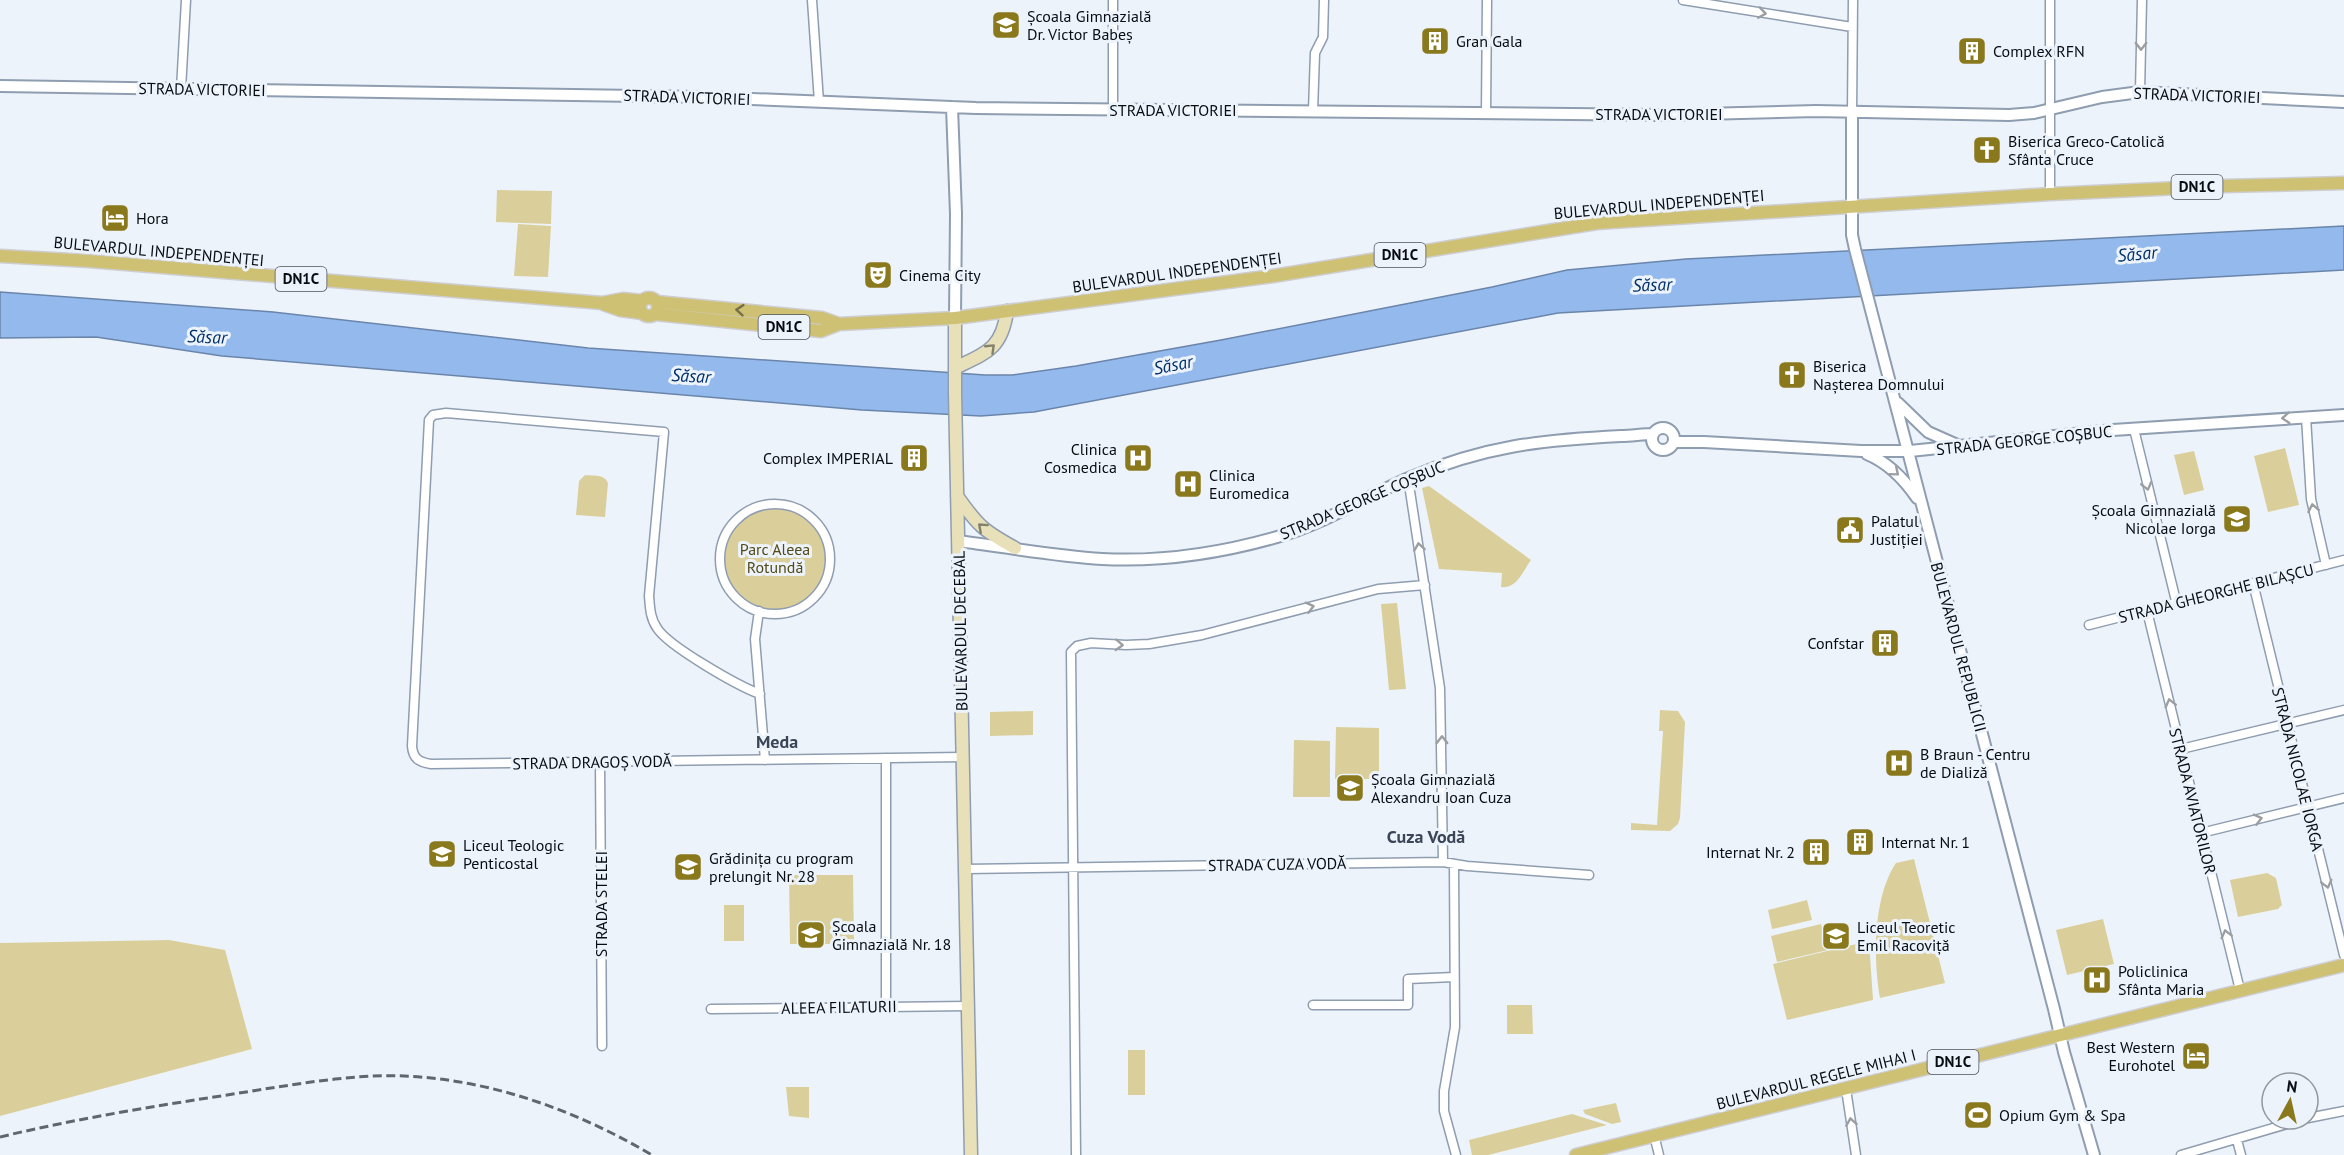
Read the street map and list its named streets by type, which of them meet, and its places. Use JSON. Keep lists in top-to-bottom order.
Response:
{
  "streets": {
    "main road": [
      "DN1C",
      "BULEVARDUL INDEPENDENȚEI",
      "BULEVARDUL DECEBAL",
      "BULEVARDUL REGELE MIHAI I"
    ],
    "street": [
      "STRADA VICTORIEI",
      "STRADA GEORGE COȘBUC",
      "STRADA GHEORGHE BILAȘCU",
      "BULEVARDUL REPUBLICII",
      "STRADA DRAGOȘ VODĂ",
      "STRADA NICOLAE IORGA",
      "STRADA AVIATORILOR",
      "STRADA CUZA VODĂ",
      "STRADA STELEI",
      "ALEEA FILATURII"
    ]
  },
  "crossings": [
    ["STRADA VICTORIEI", "BULEVARDUL DECEBAL"],
    ["STRADA VICTORIEI", "BULEVARDUL REPUBLICII"],
    ["BULEVARDUL INDEPENDENȚEI", "BULEVARDUL DECEBAL"],
    ["BULEVARDUL INDEPENDENȚEI", "BULEVARDUL REPUBLICII"],
    ["STRADA GEORGE COȘBUC", "BULEVARDUL DECEBAL"],
    ["STRADA GEORGE COȘBUC", "BULEVARDUL REPUBLICII"],
    ["STRADA GHEORGHE BILAȘCU", "STRADA NICOLAE IORGA"],
    ["STRADA GHEORGHE BILAȘCU", "STRADA AVIATORILOR"],
    ["BULEVARDUL DECEBAL", "STRADA DRAGOȘ VODĂ"],
    ["BULEVARDUL DECEBAL", "STRADA CUZA VODĂ"],
    ["BULEVARDUL DECEBAL", "ALEEA FILATURII"],
    ["BULEVARDUL REPUBLICII", "BULEVARDUL REGELE MIHAI I"],
    ["STRADA DRAGOȘ VODĂ", "STRADA STELEI"],
    ["STRADA AVIATORILOR", "BULEVARDUL REGELE MIHAI I"]
  ],
  "one_way": ["STRADA NICOLAE IORGA", "STRADA AVIATORILOR"],
  "districts": ["Meda", "Cuza Vodă"],
  "water": ["Săsar"],
  "parks": ["Parc Aleea Rotundă"],
  "places": {
    "school or university": [
      "Școala Gimnazială Dr. Victor Babeș",
      "Școala Gimnazială Nicolae Iorga",
      "Școala Gimnazială Alexandru Ioan Cuza",
      "Liceul Teologic Penticostal",
      "Grădinița cu program prelungit Nr. 28",
      "Școala Gimnazială Nr. 18",
      "Liceul Teoretic Emil Racoviță"
    ],
    "building": [
      "Gran Gala",
      "Complex RFN",
      "Complex IMPERIAL",
      "Confstar",
      "Internat Nr. 1",
      "Internat Nr. 2"
    ],
    "church": ["Biserica Greco-Catolică Sfânta Cruce", "Biserica Nașterea Domnului"],
    "hotel": ["Hora", "Best Western Eurohotel"],
    "theatre": ["Cinema City"],
    "hospital": [
      "Clinica Cosmedica",
      "Clinica Euromedica",
      "B Braun - Centru de Dializă",
      "Policlinica Sfânta Maria"
    ],
    "public building": ["Palatul Justiției"],
    "sports": ["Opium Gym & Spa"]
  },
  "north": "top"
}
